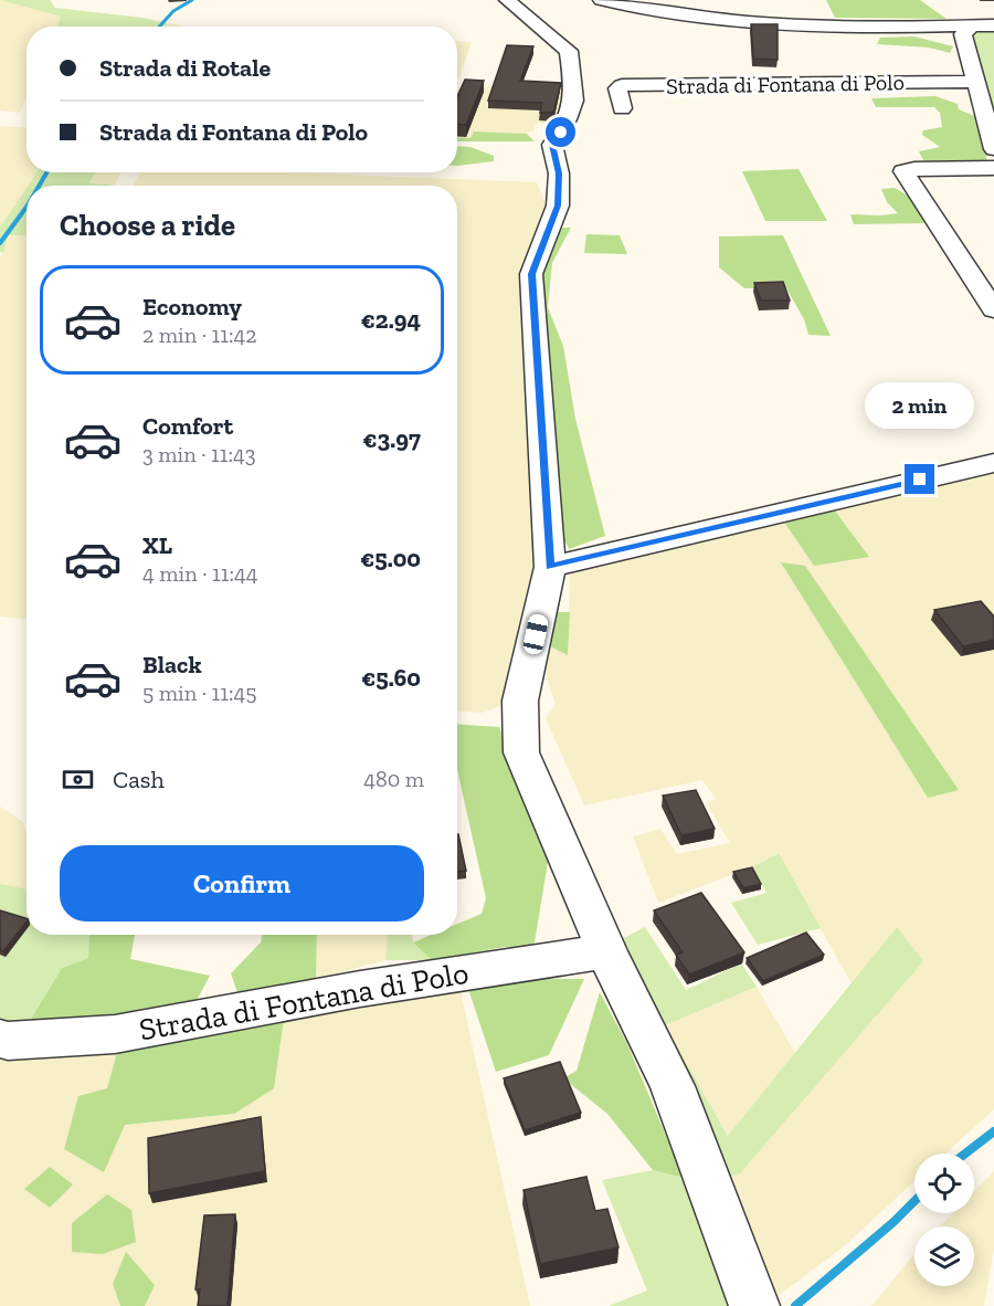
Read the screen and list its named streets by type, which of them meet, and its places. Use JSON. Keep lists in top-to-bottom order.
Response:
{
  "streets": {
    "street": ["Strada di Fontana di Polo"]
  },
  "page": {
    "banner": ["Strada di Rotale", "Strada di Fontana di Polo"],
    "heading": "Choose a ride",
    "list": [
      {
        "name": "Economy",
        "note": "2 min · 11:42",
        "value": "€2.94"
      },
      {
        "name": "Comfort",
        "note": "3 min · 11:43",
        "value": "€3.97"
      },
      {
        "name": "XL",
        "note": "4 min · 11:44",
        "value": "€5.00"
      },
      {
        "name": "Black",
        "note": "5 min · 11:45",
        "value": "€5.60"
      }
    ],
    "bubble": "2 min",
    "pay": ["Cash", "480 m"],
    "buttons": "Confirm"
  }
}
